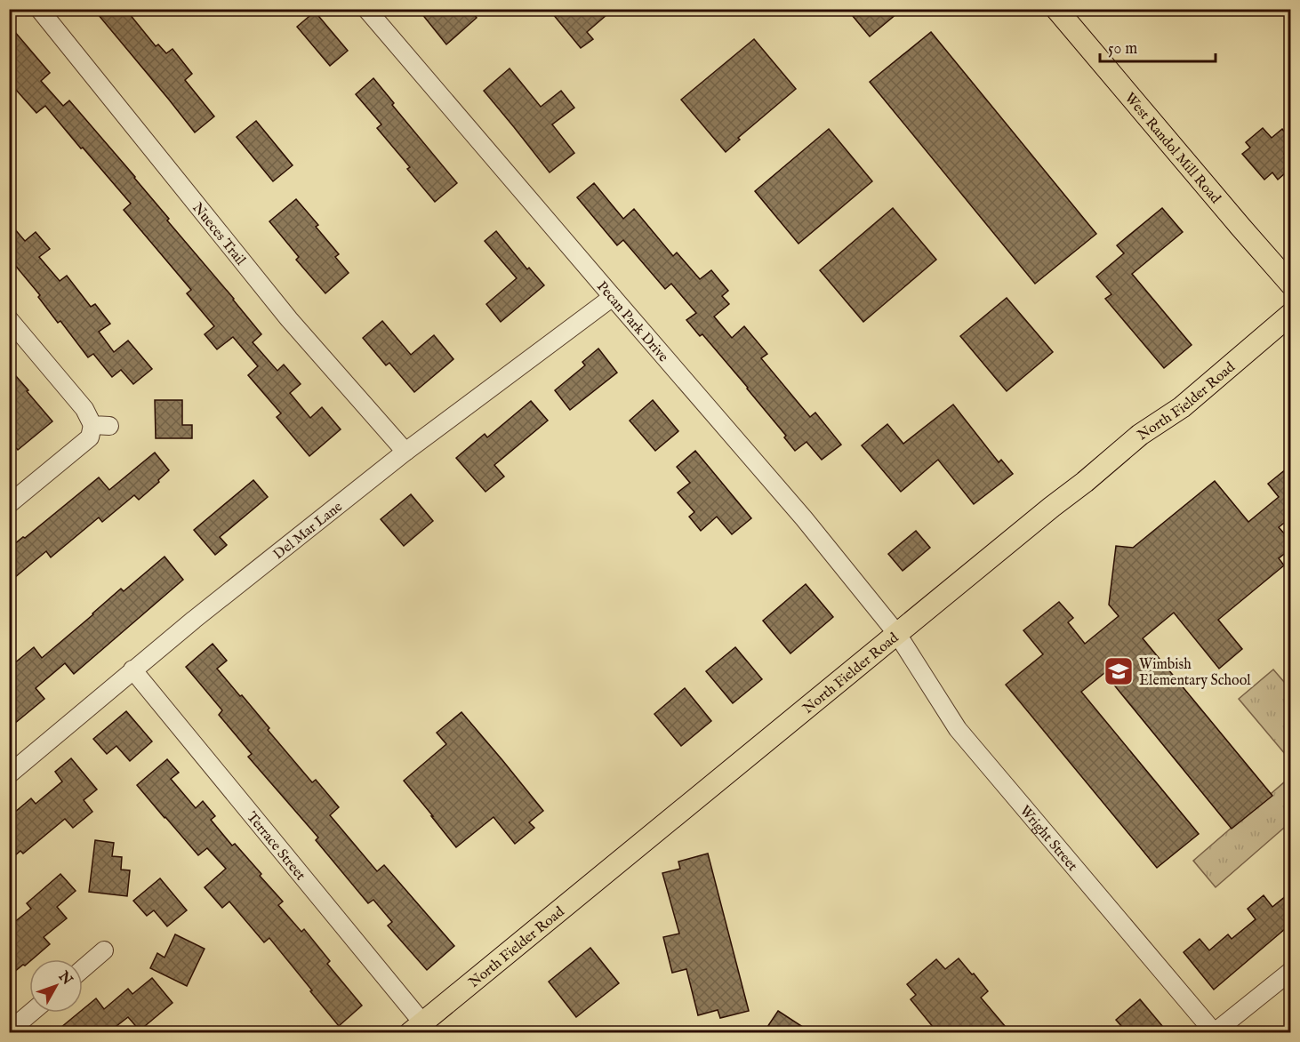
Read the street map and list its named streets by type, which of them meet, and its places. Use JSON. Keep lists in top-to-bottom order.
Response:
{
  "streets": {
    "main road": ["West Randol Mill Road", "North Fielder Road"],
    "street": [
      "Nueces Trail",
      "Pecan Park Drive",
      "Del Mar Lane",
      "Wright Street",
      "Terrace Street"
    ]
  },
  "crossings": [
    ["Nueces Trail", "Del Mar Lane"],
    ["Pecan Park Drive", "North Fielder Road"],
    ["Pecan Park Drive", "Del Mar Lane"],
    ["Pecan Park Drive", "Wright Street"],
    ["North Fielder Road", "Wright Street"],
    ["North Fielder Road", "Terrace Street"],
    ["Del Mar Lane", "Terrace Street"]
  ],
  "places": {
    "school or university": ["Wimbish Elementary School"]
  },
  "scale_bar": "50 m",
  "north": "top right"
}
